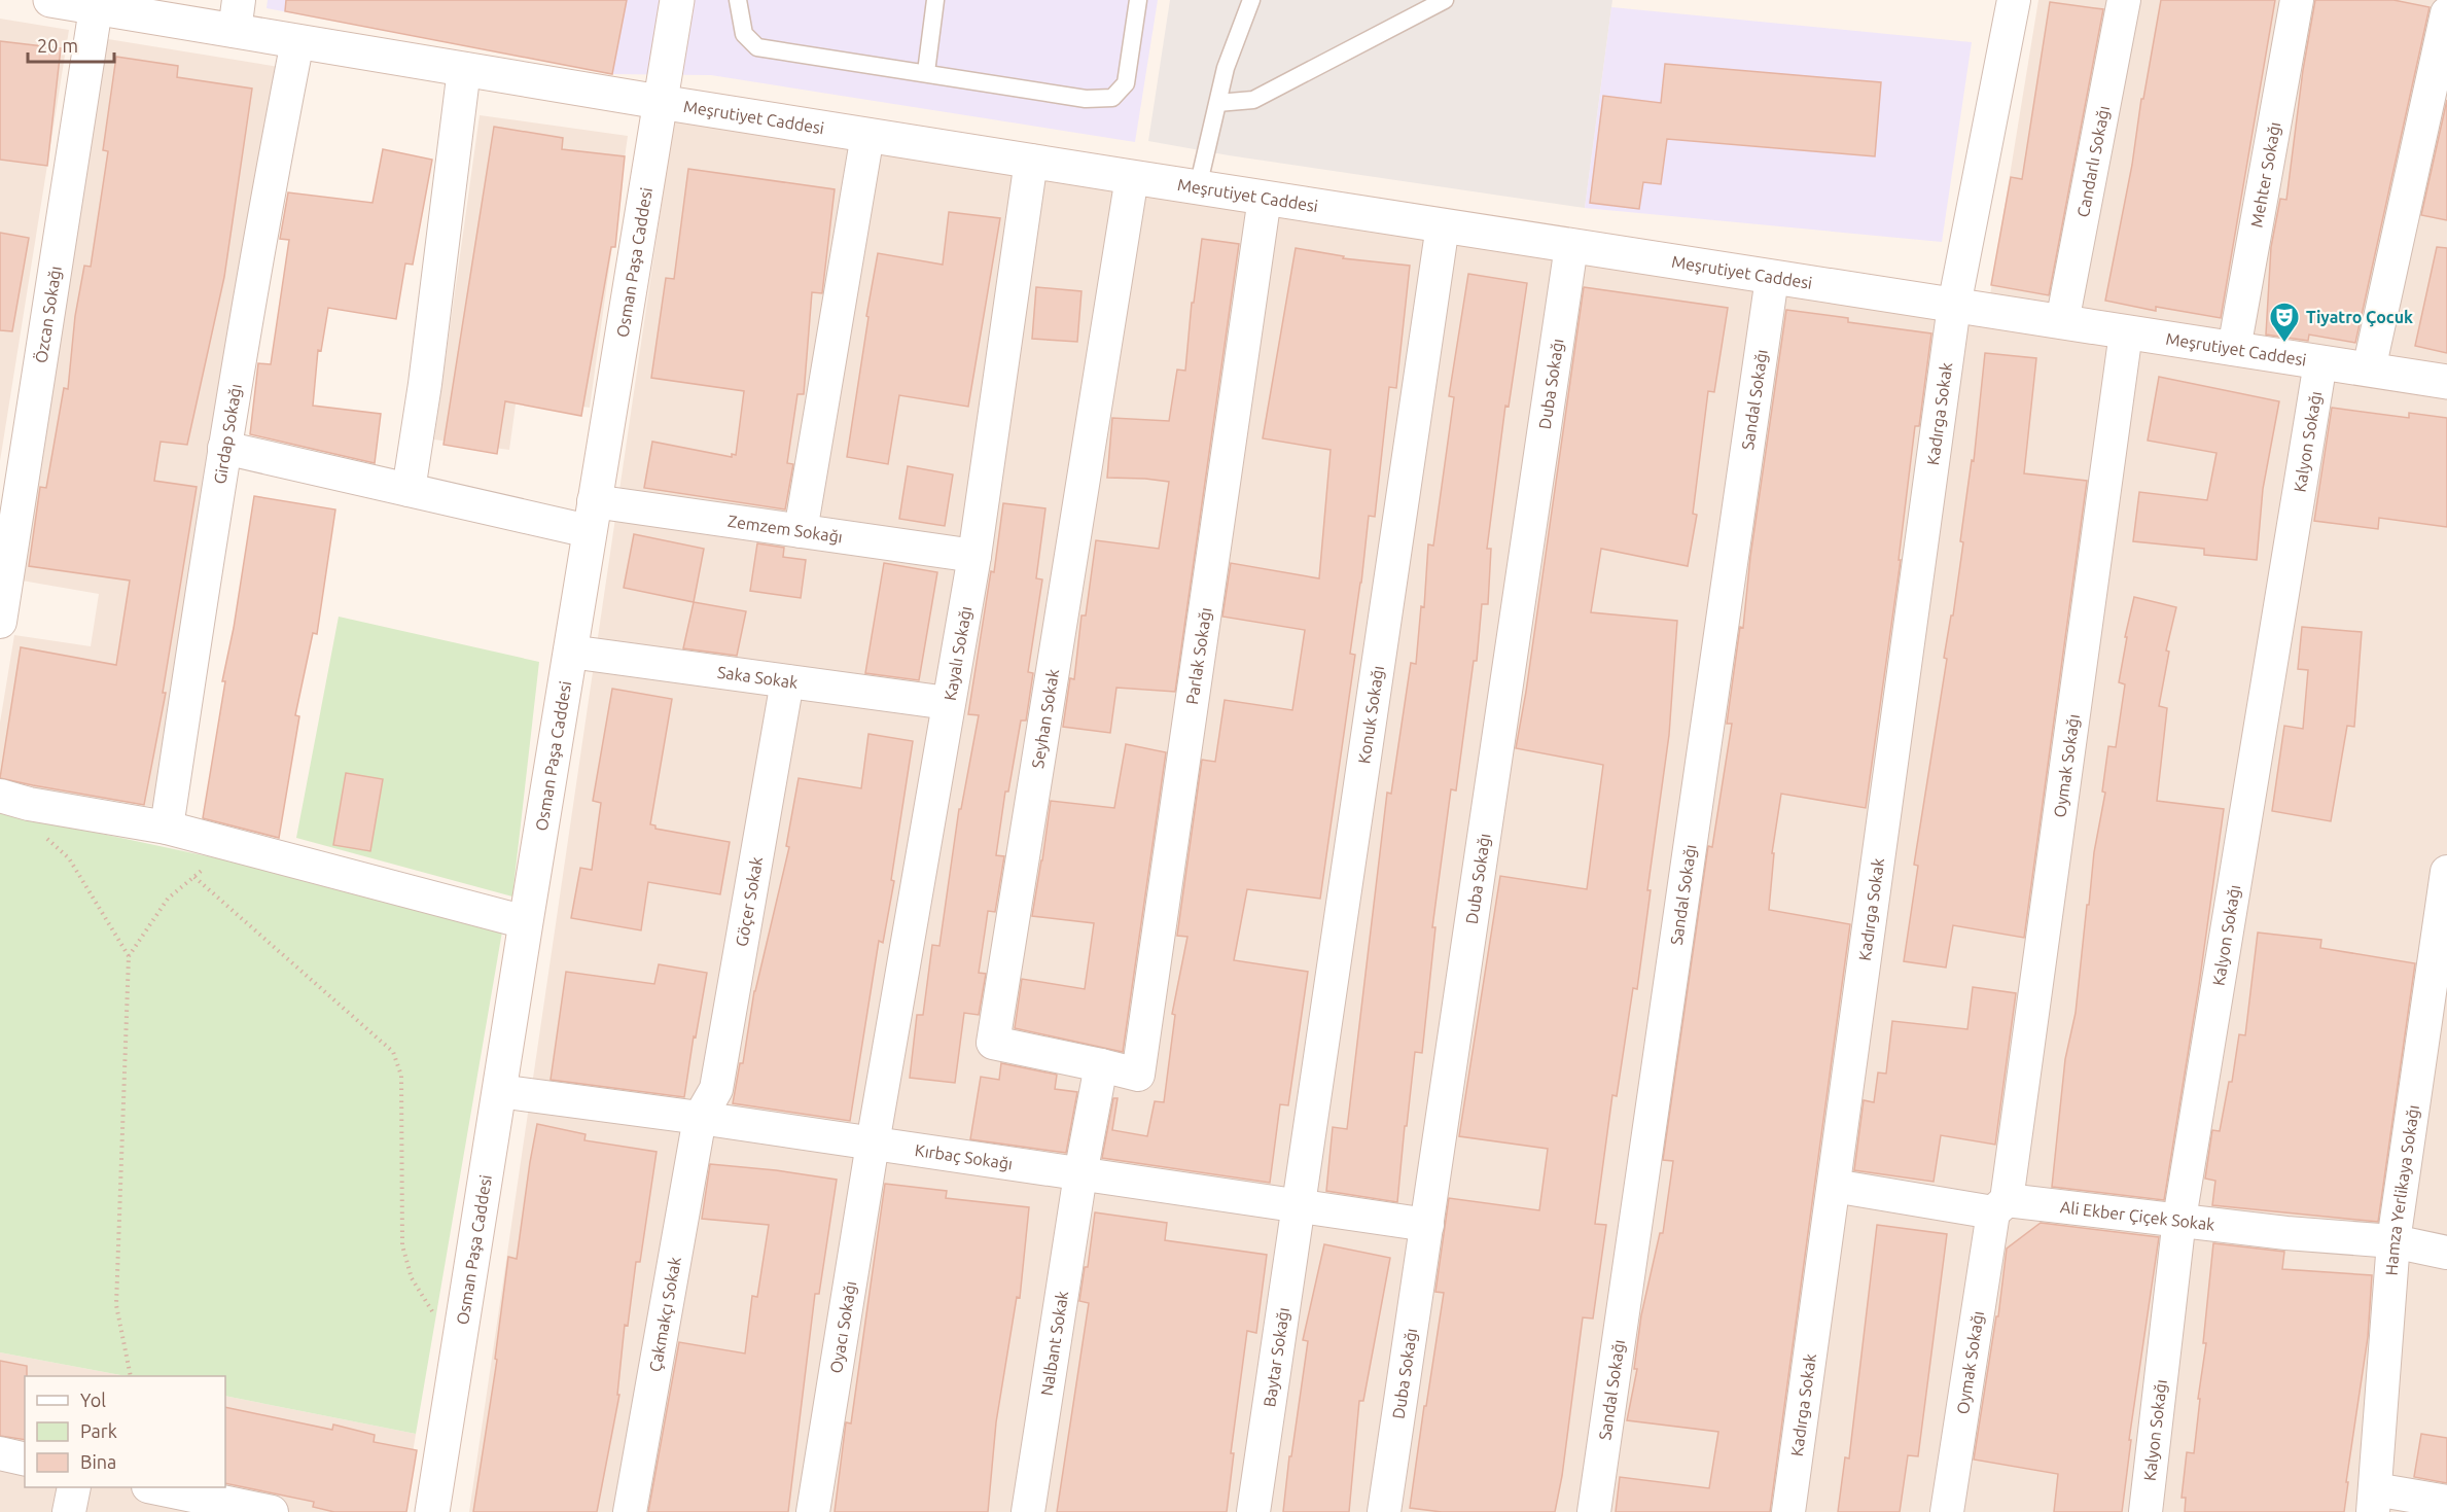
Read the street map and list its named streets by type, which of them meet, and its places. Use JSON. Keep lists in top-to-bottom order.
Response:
{
  "streets": {
    "main road": ["Meşrutiyet Caddesi", "Osman Paşa Caddesi"],
    "street": [
      "Candarlı Sokağı",
      "Mehter Sokağı",
      "Özcan Sokağı",
      "Duba Sokağı",
      "Sandal Sokağı",
      "Kadırga Sokak",
      "Girdap Sokağı",
      "Kalyon Sokağı",
      "Zemzem Sokağı",
      "Kayalı Sokağı",
      "Parlak Sokağı",
      "Saka Sokak",
      "Konuk Sokağı",
      "Seyhan Sokak",
      "Oymak Sokağı",
      "Göçer Sokak",
      "Kırbaç Sokağı",
      "Hamza Yerlikaya Sokağı",
      "Ali Ekber Çiçek Sokak",
      "Çakmakçı Sokak",
      "Oyacı Sokağı",
      "Nalbant Sokak",
      "Baytar Sokağı"
    ]
  },
  "crossings": [
    ["Meşrutiyet Caddesi", "Candarlı Sokağı"],
    ["Meşrutiyet Caddesi", "Mehter Sokağı"],
    ["Meşrutiyet Caddesi", "Osman Paşa Caddesi"],
    ["Meşrutiyet Caddesi", "Özcan Sokağı"],
    ["Meşrutiyet Caddesi", "Duba Sokağı"],
    ["Meşrutiyet Caddesi", "Sandal Sokağı"],
    ["Meşrutiyet Caddesi", "Kadırga Sokak"],
    ["Meşrutiyet Caddesi", "Girdap Sokağı"],
    ["Meşrutiyet Caddesi", "Kalyon Sokağı"],
    ["Meşrutiyet Caddesi", "Kayalı Sokağı"],
    ["Meşrutiyet Caddesi", "Parlak Sokağı"],
    ["Meşrutiyet Caddesi", "Konuk Sokağı"],
    ["Meşrutiyet Caddesi", "Seyhan Sokak"],
    ["Meşrutiyet Caddesi", "Oymak Sokağı"],
    ["Osman Paşa Caddesi", "Zemzem Sokağı"],
    ["Osman Paşa Caddesi", "Saka Sokak"],
    ["Osman Paşa Caddesi", "Kırbaç Sokağı"],
    ["Duba Sokağı", "Kırbaç Sokağı"],
    ["Kadırga Sokak", "Ali Ekber Çiçek Sokak"],
    ["Girdap Sokağı", "Zemzem Sokağı"],
    ["Kalyon Sokağı", "Ali Ekber Çiçek Sokak"],
    ["Zemzem Sokağı", "Kayalı Sokağı"],
    ["Kayalı Sokağı", "Saka Sokak"],
    ["Kayalı Sokağı", "Kırbaç Sokağı"],
    ["Kayalı Sokağı", "Oyacı Sokağı"],
    ["Parlak Sokağı", "Seyhan Sokak"],
    ["Saka Sokak", "Göçer Sokak"],
    ["Konuk Sokağı", "Kırbaç Sokağı"],
    ["Konuk Sokağı", "Baytar Sokağı"],
    ["Oymak Sokağı", "Ali Ekber Çiçek Sokak"],
    ["Göçer Sokak", "Kırbaç Sokağı"],
    ["Göçer Sokak", "Çakmakçı Sokak"],
    ["Kırbaç Sokağı", "Çakmakçı Sokak"],
    ["Kırbaç Sokağı", "Oyacı Sokağı"],
    ["Kırbaç Sokağı", "Nalbant Sokak"],
    ["Kırbaç Sokağı", "Baytar Sokağı"],
    ["Hamza Yerlikaya Sokağı", "Ali Ekber Çiçek Sokak"]
  ],
  "places": {
    "theatre": ["Tiyatro Çocuk"]
  },
  "legend": ["Yol", "Park", "Bina"],
  "scale_bar": "20 m"
}
